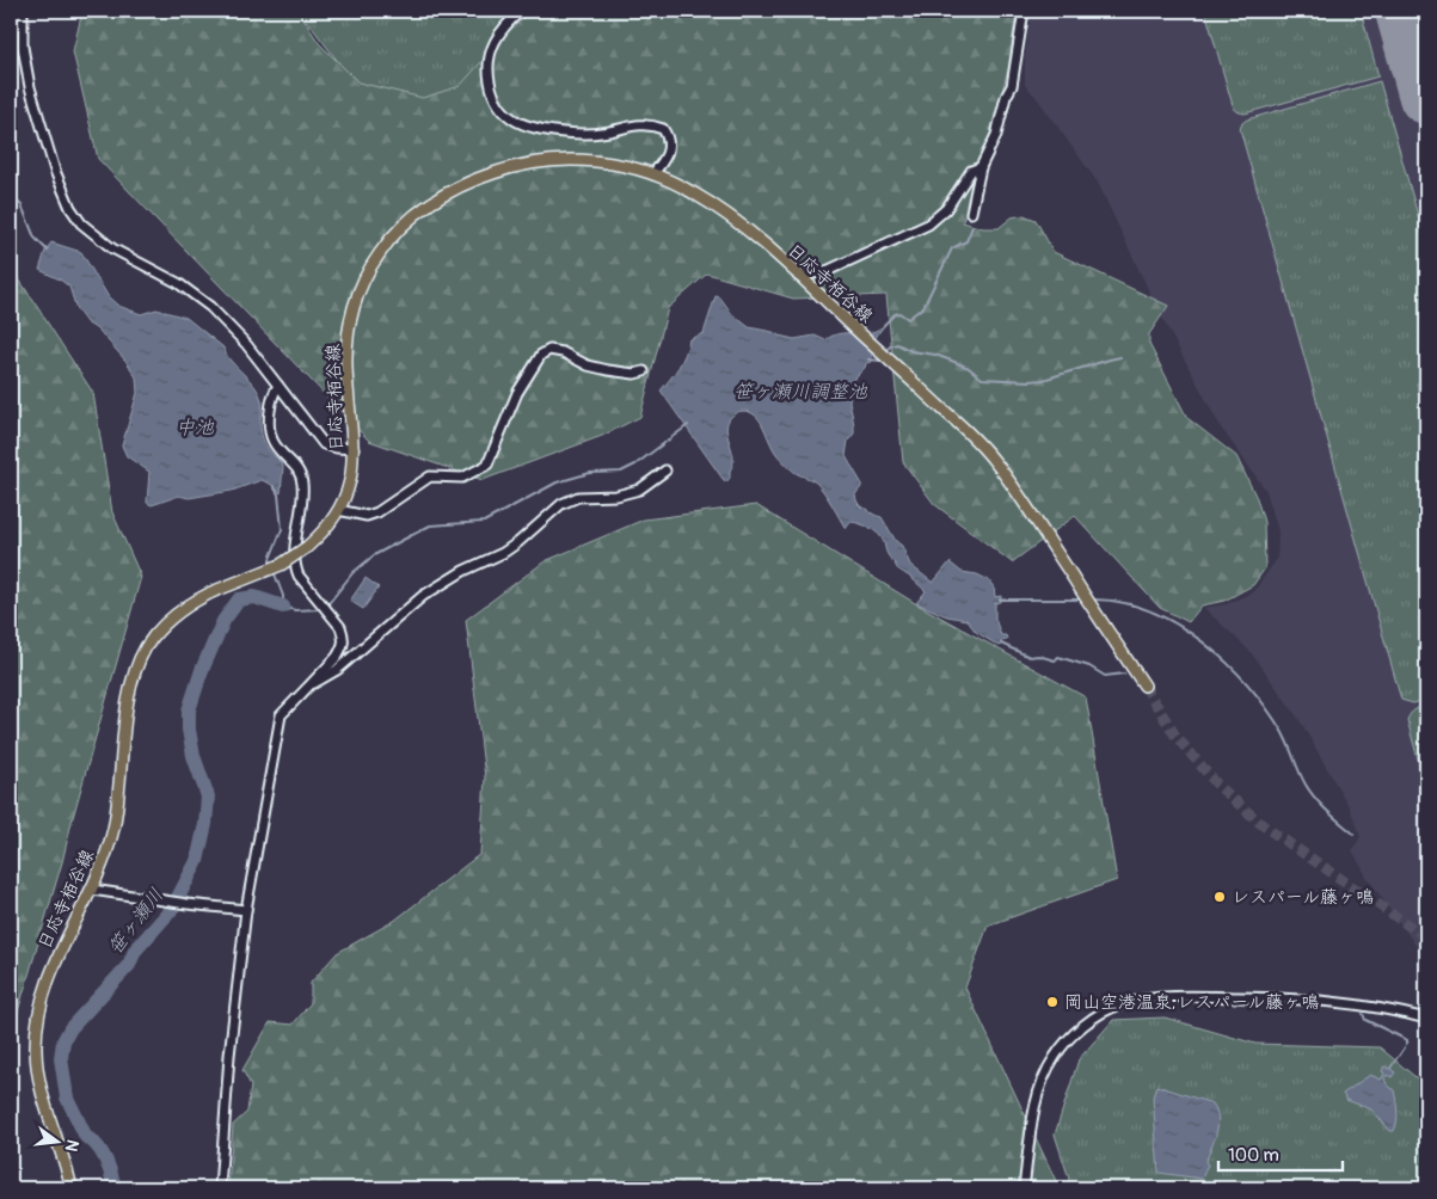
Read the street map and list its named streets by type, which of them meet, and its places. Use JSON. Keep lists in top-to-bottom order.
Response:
{
  "streets": {
    "main road": ["日応寺栢谷線"]
  },
  "water": ["笹ヶ瀬川調整池", "中池", "笹ヶ瀬川"],
  "places": ["レスパール藤ヶ鳴", "岡山空港温泉;レスパール藤ヶ鳴"],
  "scale_bar": "100 m",
  "north": "right"
}
